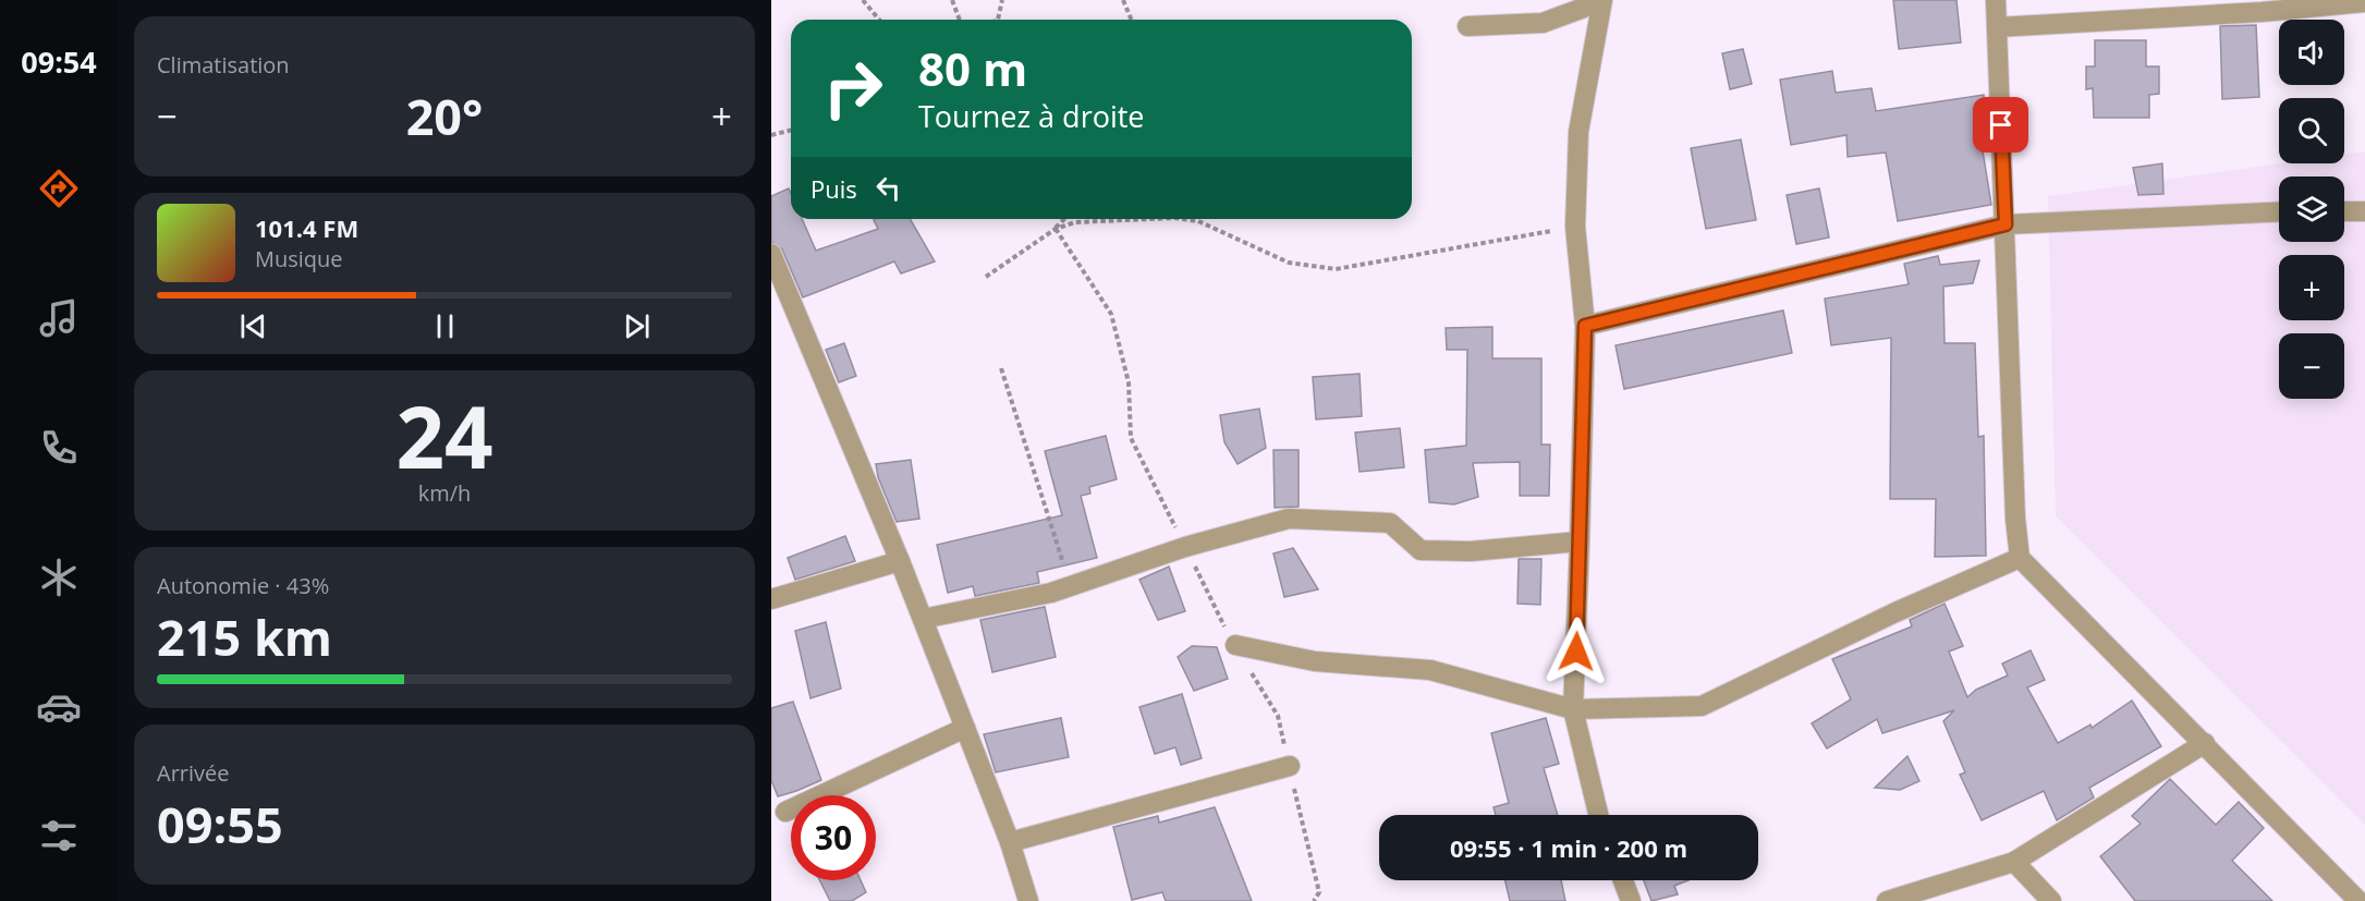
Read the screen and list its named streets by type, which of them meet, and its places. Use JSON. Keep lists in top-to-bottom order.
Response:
{
  "page": {
    "tabs": "09:54",
    "tile": [
      "Climatisation",
      ["24", "km/h"],
      ["Autonomie · 43%", "215 km"],
      ["Arrivée", "09:55"]
    ],
    "map_buttons": ["+", "−"],
    "turn": ["80 m", "Tournez à droite"],
    "heat": ["−", "20°", "+"],
    "then": "Puis",
    "song": ["101.4 FM", "Musique"],
    "limit": "30",
    "trip": "09:55 · 1 min · 200 m"
  }
}
